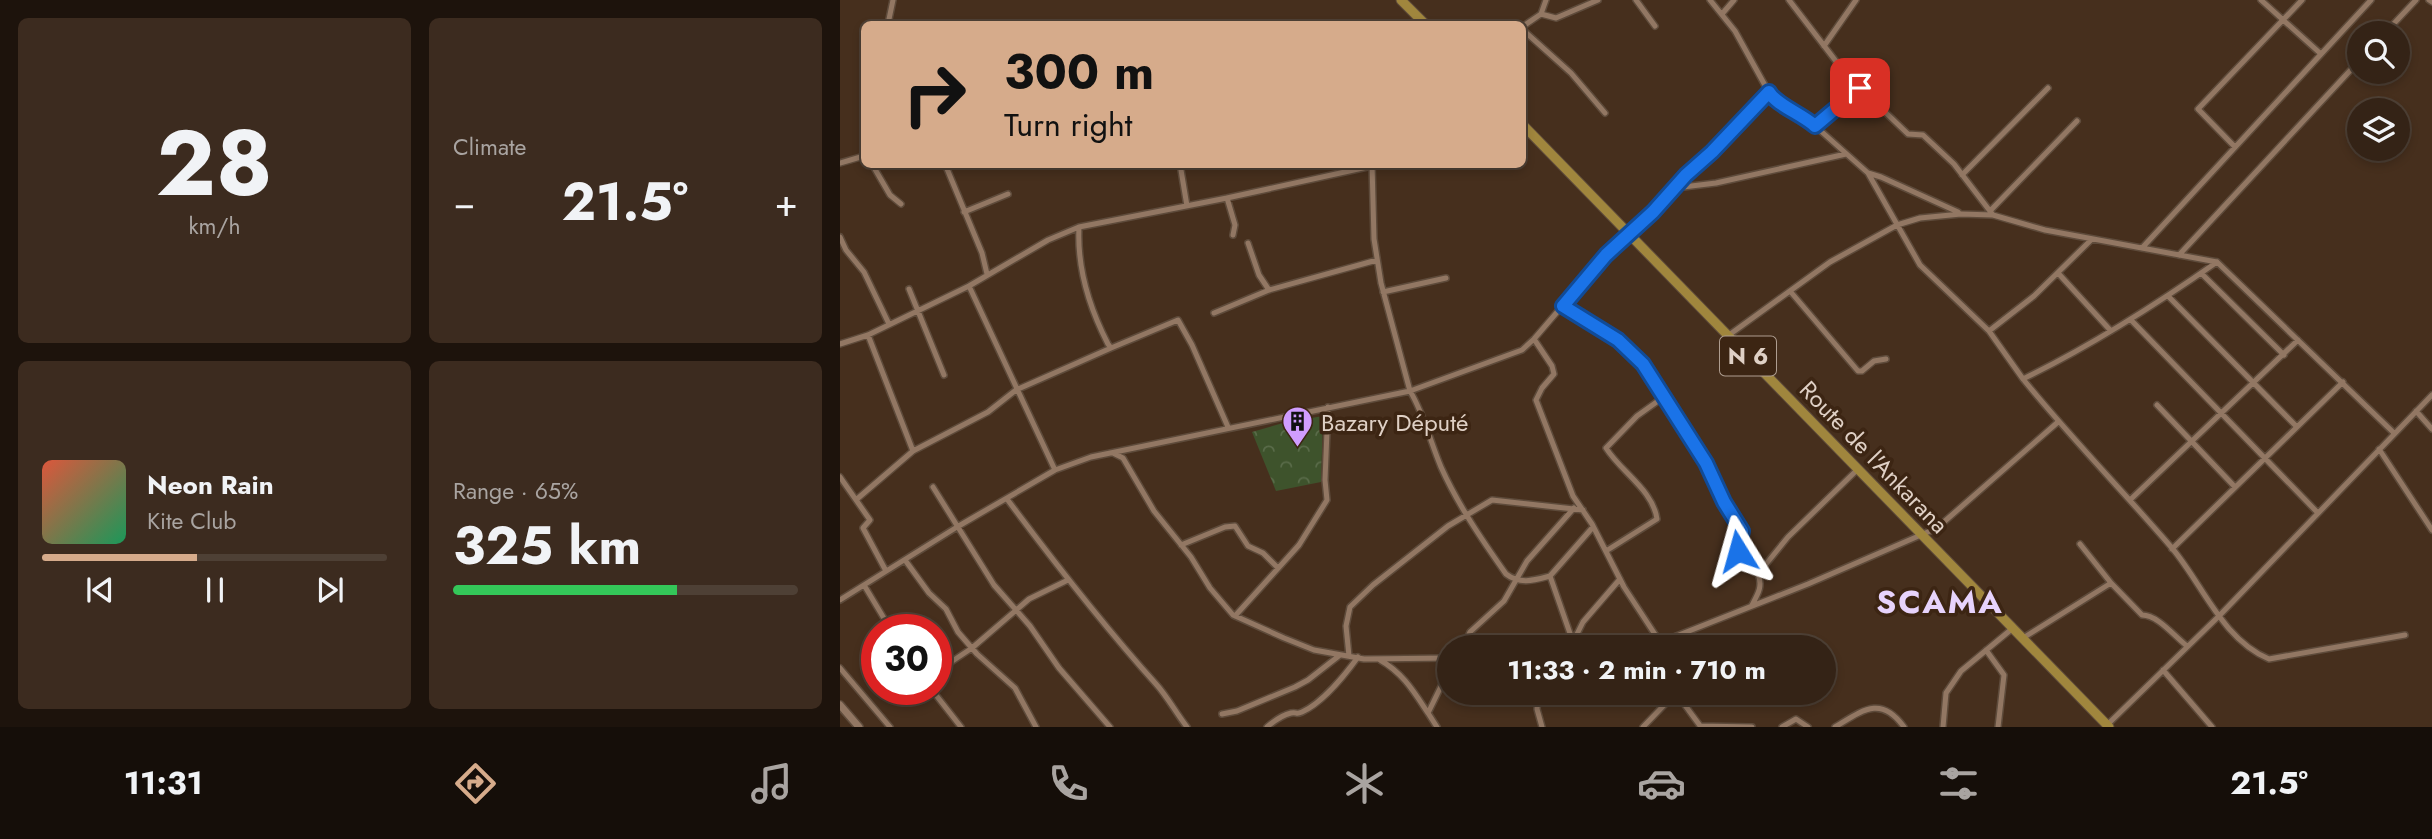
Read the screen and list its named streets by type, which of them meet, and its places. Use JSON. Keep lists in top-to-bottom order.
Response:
{
  "streets": {
    "main road": ["N 6", "Route de l'Ankarana"]
  },
  "districts": ["SCAMA"],
  "places": {
    "building": ["Bazary Député"]
  },
  "page": {
    "tile": [
      ["28", "km/h"],
      "Climate",
      ["Range · 65%", "325 km"]
    ],
    "turn": ["300 m", "Turn right"],
    "heat": ["−", "21.5°", "+"],
    "song": ["Neon Rain", "Kite Club"],
    "limit": "30",
    "trip": "11:33 · 2 min · 710 m",
    "tabs": ["11:31", "21.5°"]
  }
}
